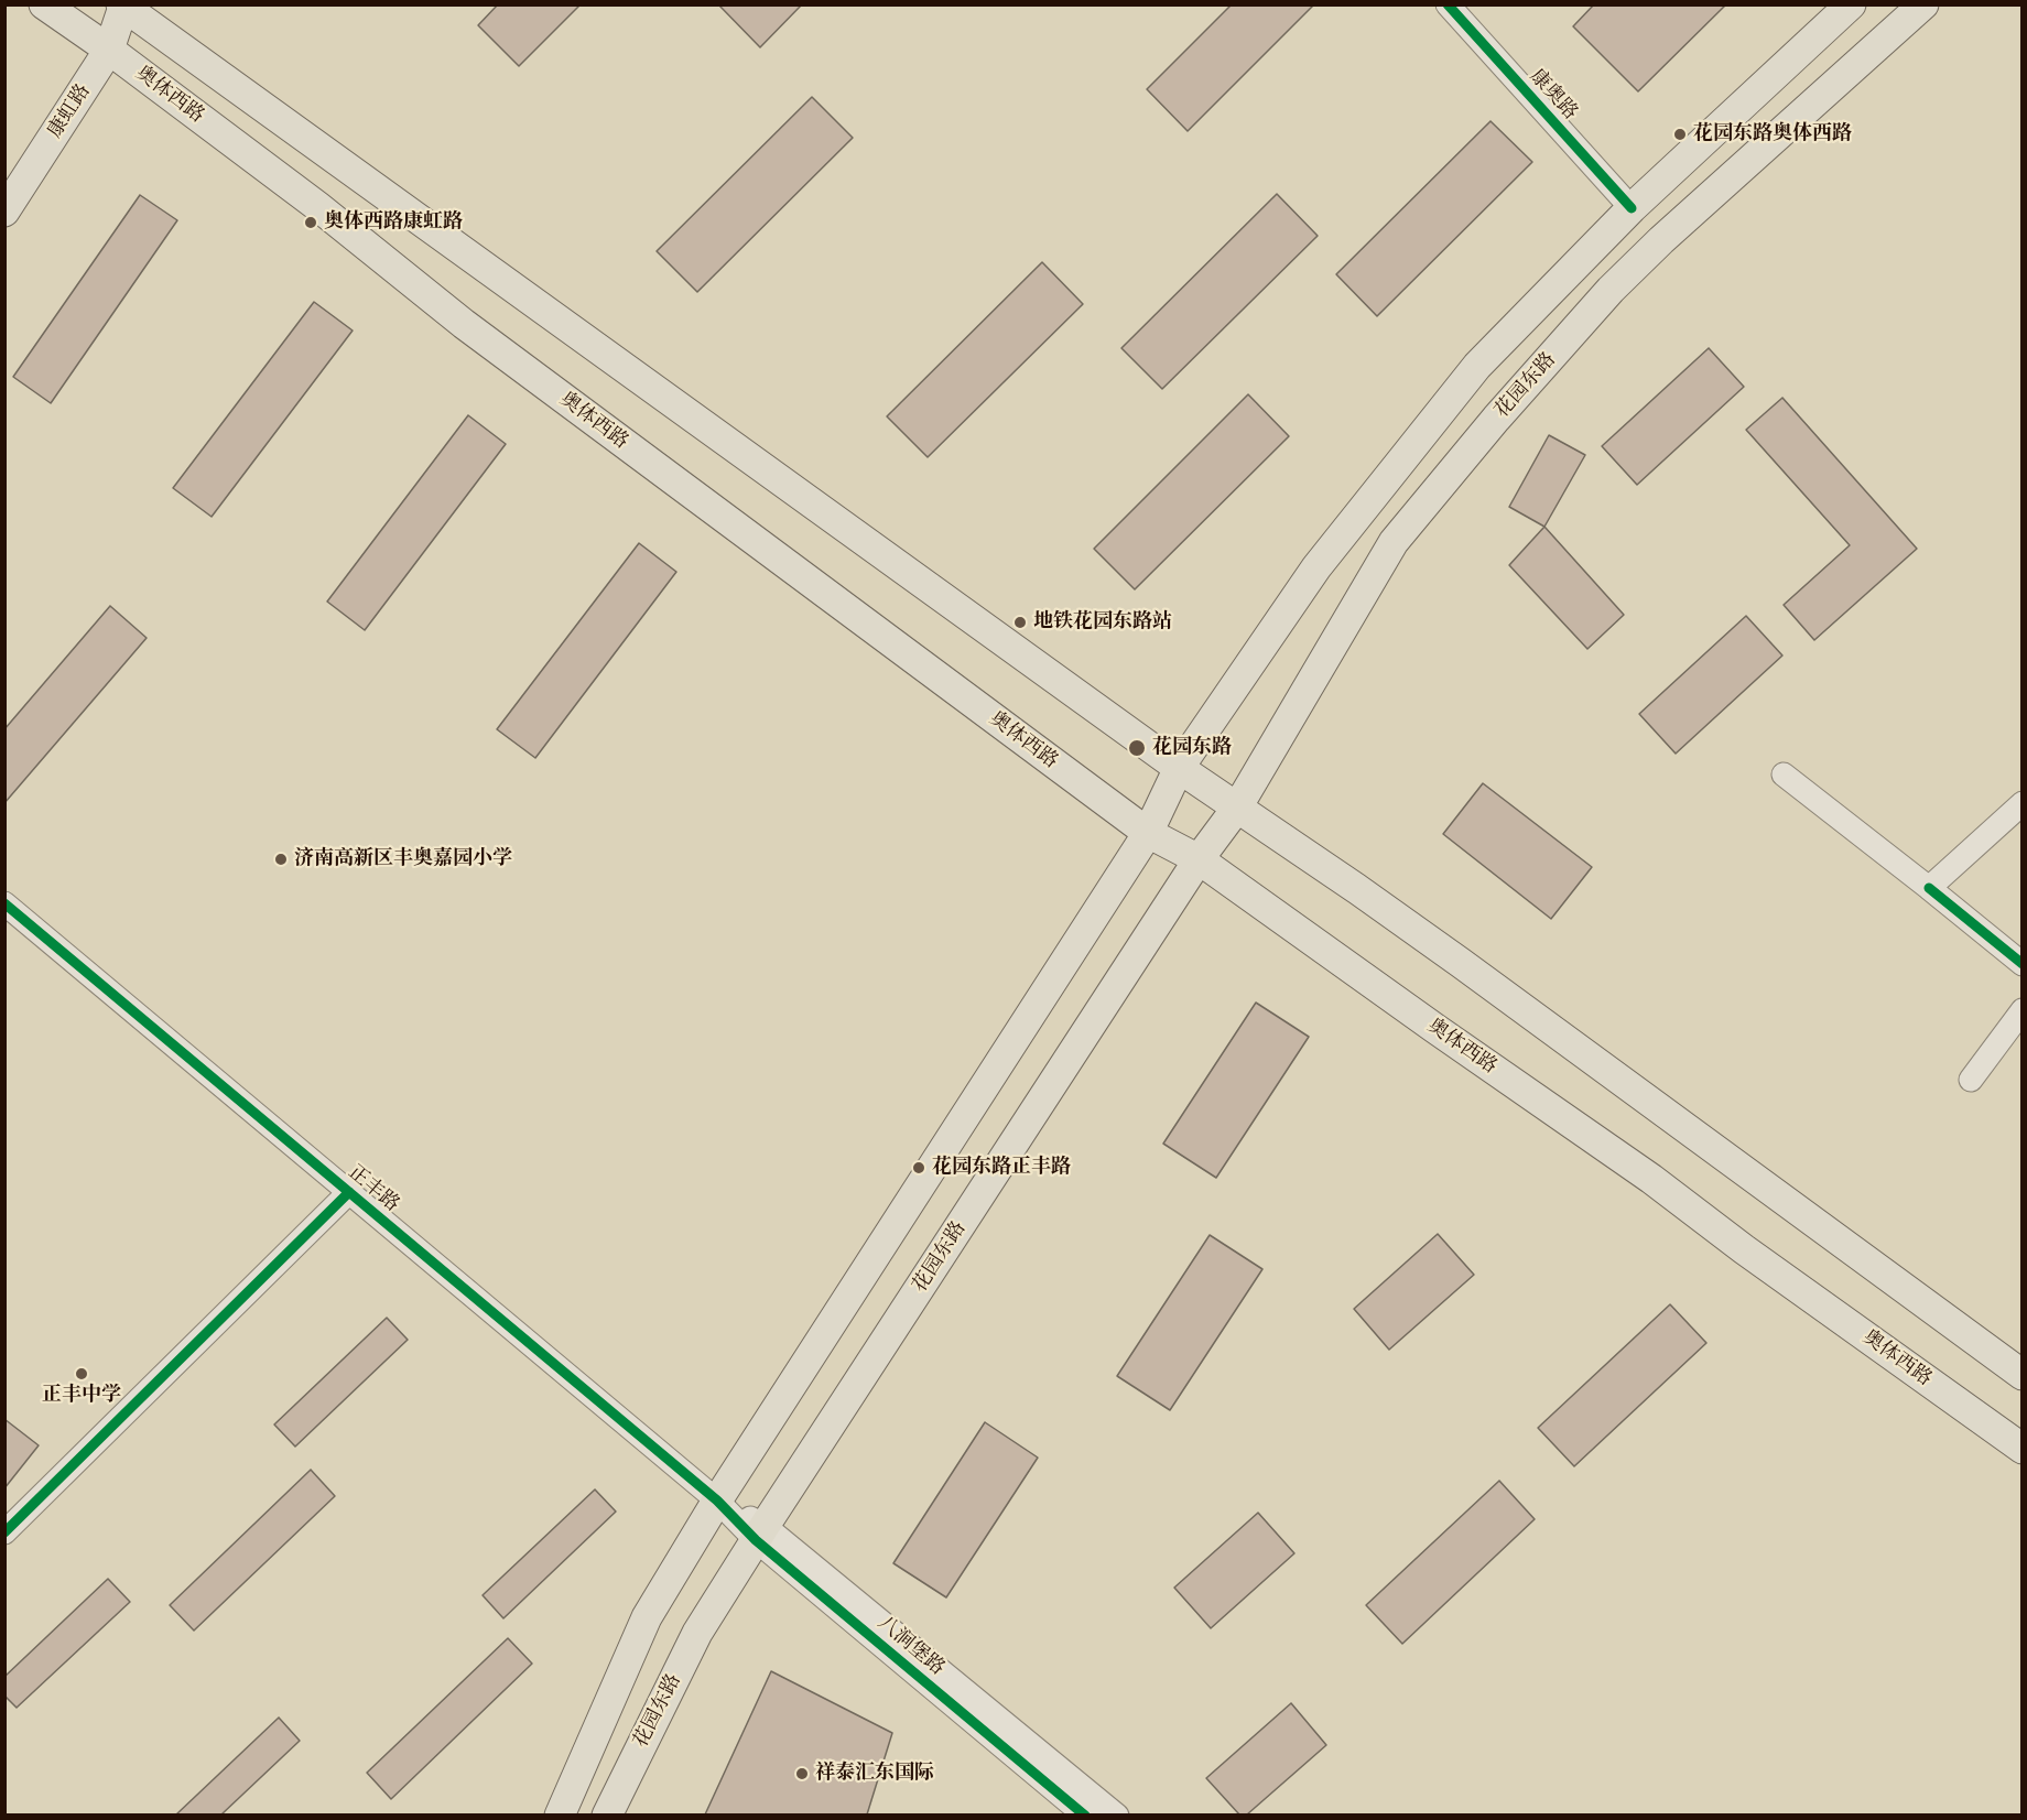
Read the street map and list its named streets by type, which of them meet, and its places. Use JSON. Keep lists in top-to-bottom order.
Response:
{
  "streets": {
    "main road": ["奥体西路", "康虹路", "花园东路"],
    "street": ["康奥路", "正丰路", "八涧堡路"]
  },
  "crossings": [
    ["奥体西路", "康虹路"],
    ["奥体西路", "花园东路"],
    ["花园东路", "八涧堡路"],
    ["正丰路", "八涧堡路"]
  ],
  "places": [
    "花园东路奥体西路",
    "奥体西路康虹路",
    "地铁花园东路站",
    "花园东路",
    "济南高新区丰奥嘉园小学",
    "花园东路正丰路",
    "正丰中学",
    "祥泰汇东国际"
  ]
}
